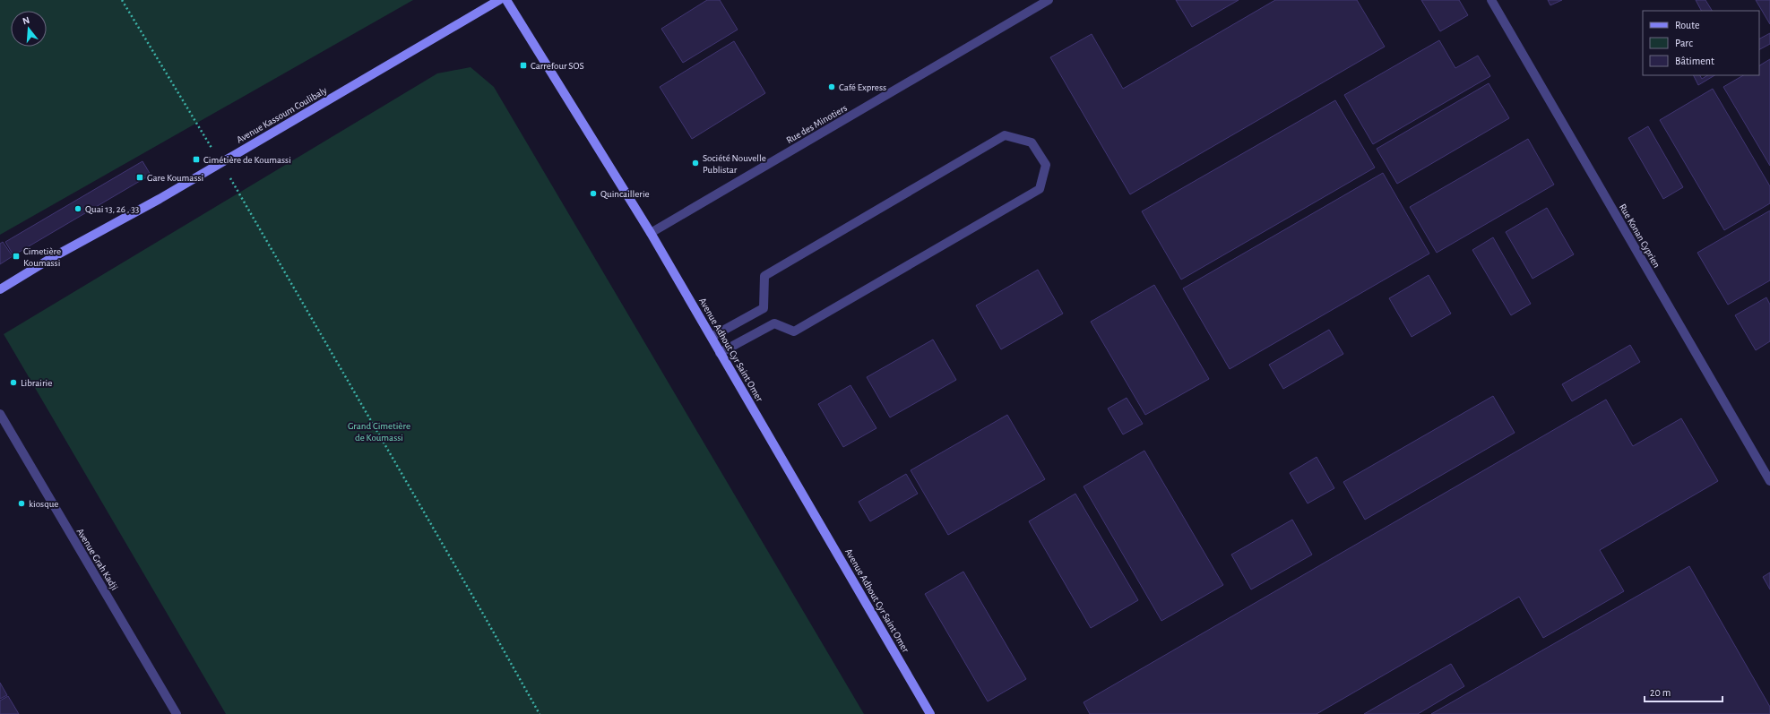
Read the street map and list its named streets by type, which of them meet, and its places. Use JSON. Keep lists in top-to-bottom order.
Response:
{
  "streets": {
    "street": [
      "Avenue Kassoum Coulibaly",
      "Rue des Minotiers",
      "Rue Konan Cyprien",
      "Avenue Adhout Cyr Saint Omer",
      "Avenue Grah Kadji"
    ]
  },
  "crossings": [
    ["Rue des Minotiers", "Avenue Adhout Cyr Saint Omer"]
  ],
  "parks": ["Grand Cimetière de Koumassi"],
  "places": {
    "transit": [
      "Carrefour SOS",
      "Cimétière de Koumassi",
      "Gare Koumassi",
      "Cimetière Koumassi"
    ],
    "other": [
      "Café Express",
      "Société Nouvelle Publistar",
      "Quincaillerie",
      "Quai 13, 26 , 33",
      "Librairie",
      "kiosque"
    ]
  },
  "legend": ["Route", "Parc", "Bâtiment"],
  "scale_bar": "20 m",
  "north": "top"
}
